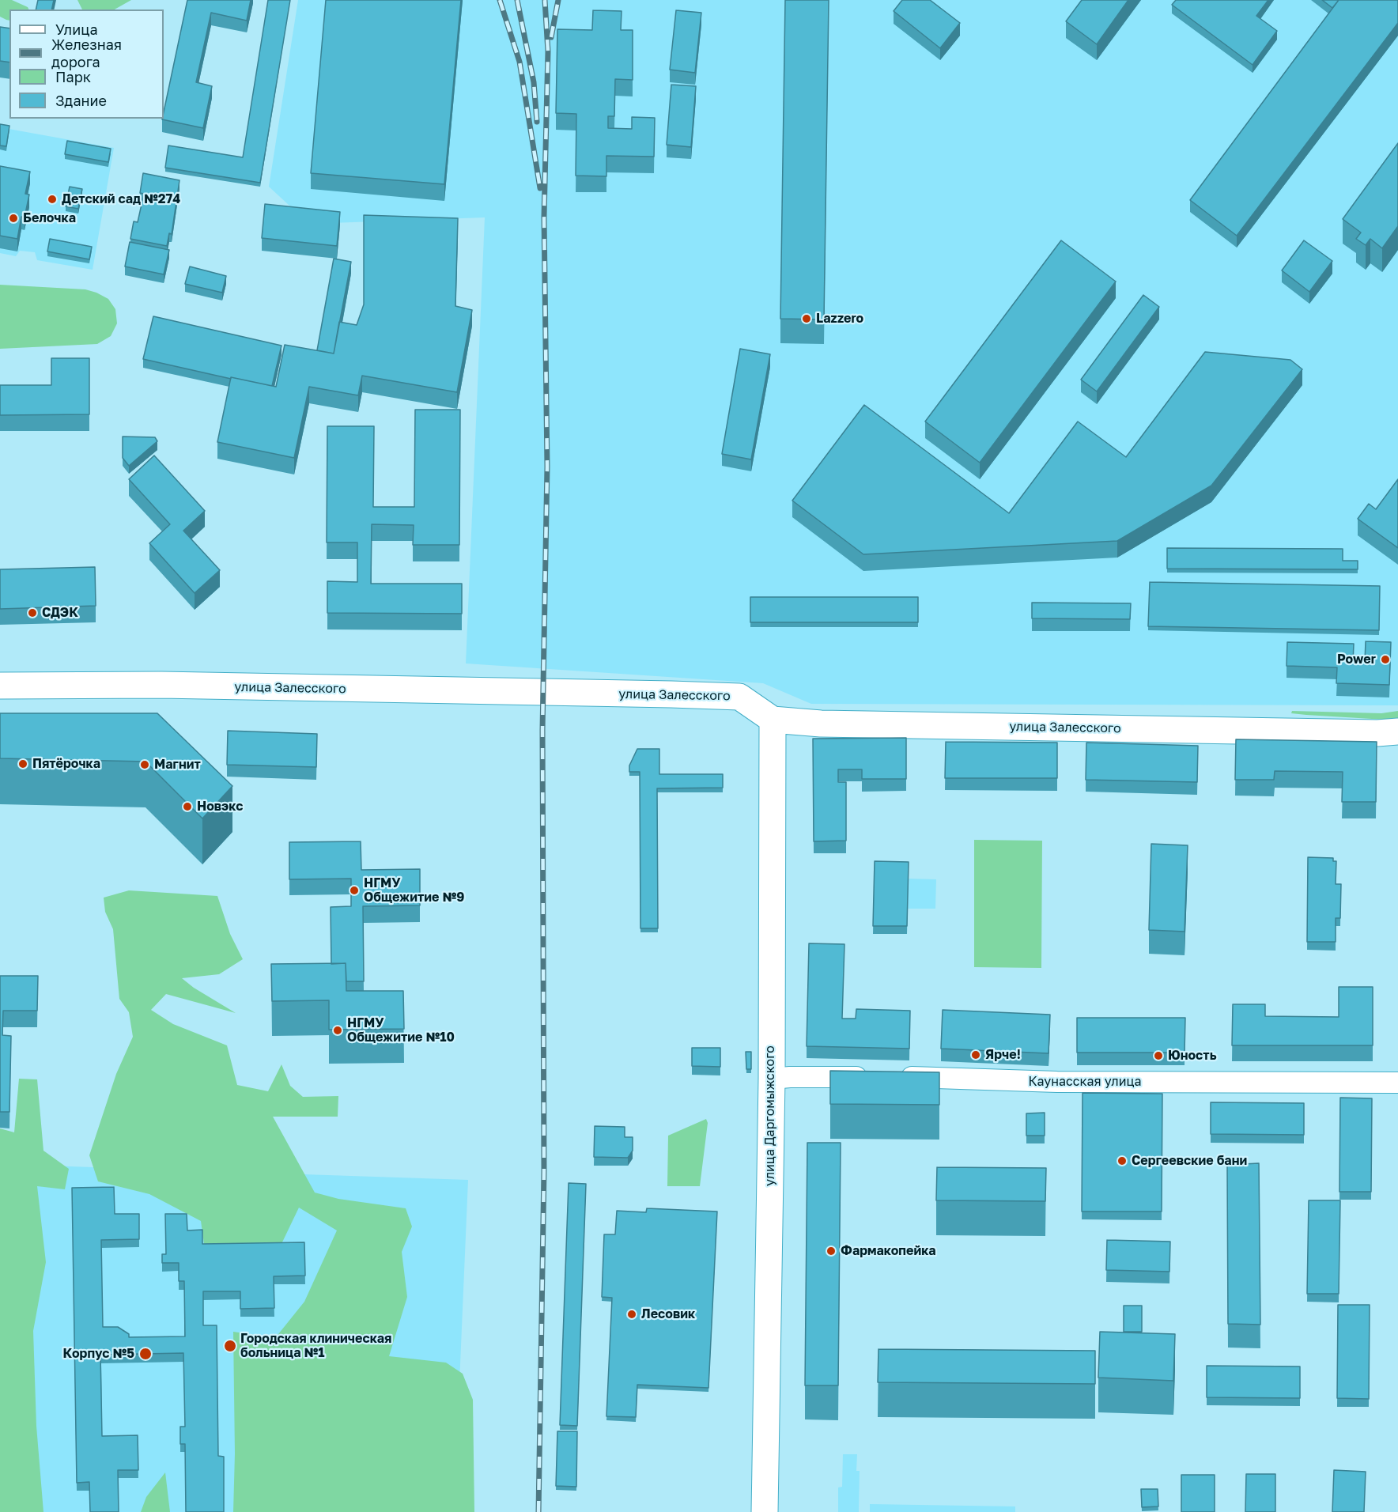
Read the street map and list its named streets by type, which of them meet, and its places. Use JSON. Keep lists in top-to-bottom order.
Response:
{
  "streets": {
    "main road": ["улица Залесского", "улица Даргомыжского"],
    "street": ["Каунасская улица"]
  },
  "crossings": [
    ["улица Залесского", "улица Даргомыжского"],
    ["Каунасская улица", "улица Даргомыжского"]
  ],
  "places": [
    "Детский сад №274",
    "Белочка",
    "Lazzero",
    "СДЭК",
    "Power",
    "Пятёрочка",
    "Магнит",
    "Новэкс",
    "НГМУ Общежитие №9",
    "НГМУ Общежитие №10",
    "Ярче!",
    "Юность",
    "Сергеевские бани",
    "Фармакопейка",
    "Лесовик",
    "Городская клиническая больница №1",
    "Корпус №5"
  ],
  "legend": [
    "Улица",
    "Железная дорога",
    "Парк",
    "Здание"
  ]
}
